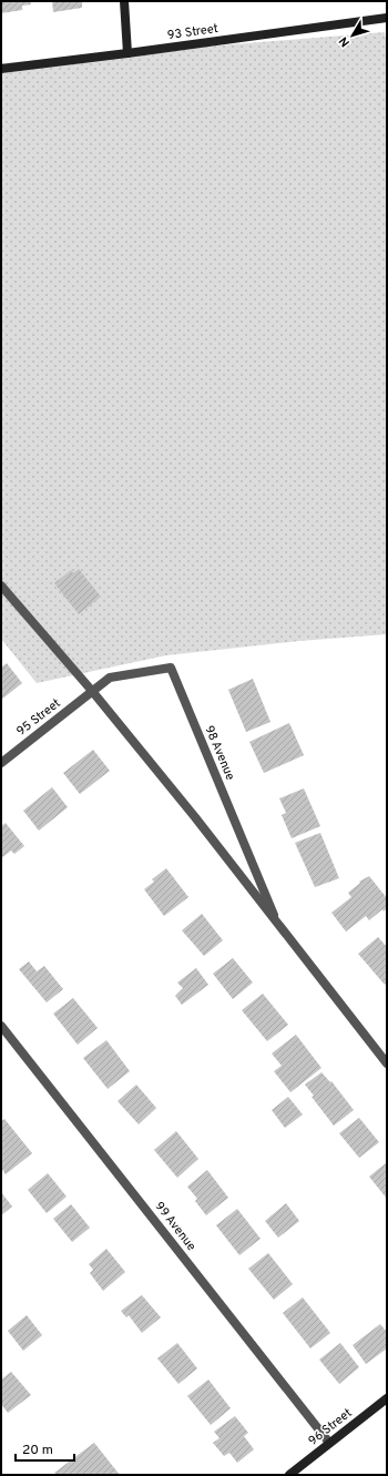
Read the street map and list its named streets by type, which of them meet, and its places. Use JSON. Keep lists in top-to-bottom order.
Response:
{
  "streets": {
    "street": [
      "93 Street",
      "95 Street",
      "98 Avenue",
      "99 Avenue",
      "96 Street"
    ]
  },
  "crossings": [
    ["95 Street", "98 Avenue"],
    ["99 Avenue", "96 Street"]
  ],
  "scale_bar": "20 m",
  "north": "bottom left"
}
